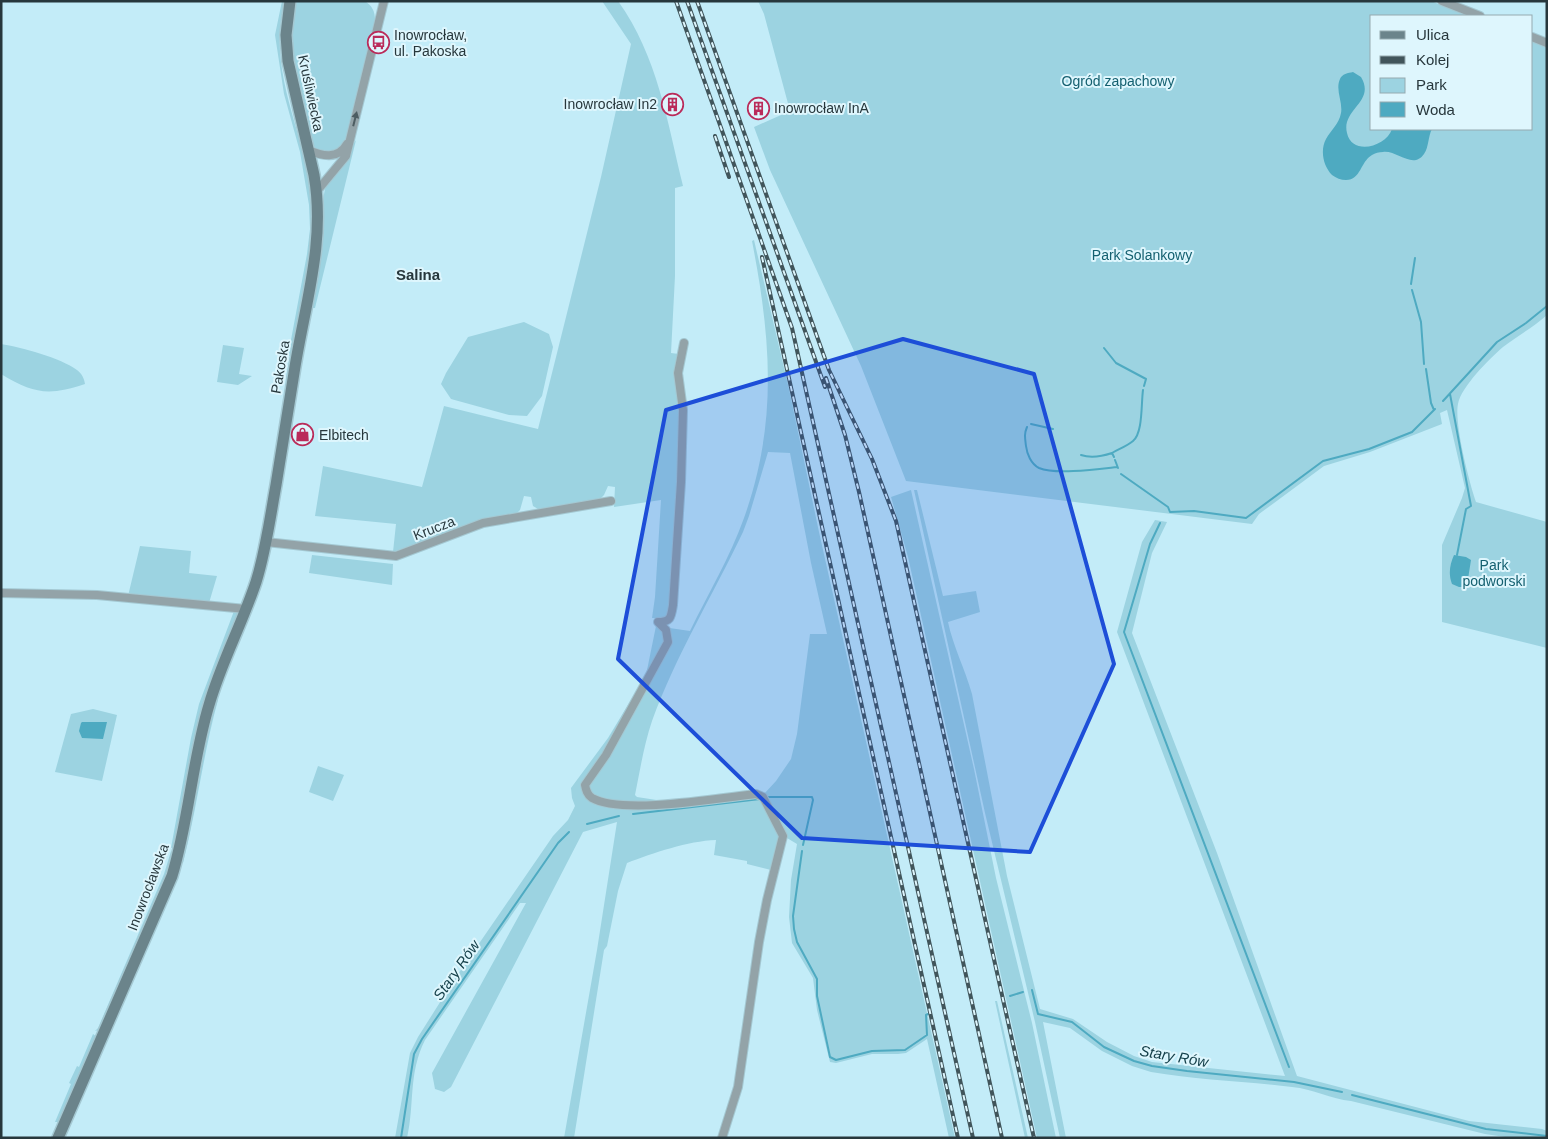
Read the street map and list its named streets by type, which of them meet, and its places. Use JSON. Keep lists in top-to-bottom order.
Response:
{
  "streets": {
    "main road": ["Kruśliwiecka", "Pakoska", "Inowrocławska"],
    "street": ["Krucza"]
  },
  "crossings": [
    ["Kruśliwiecka", "Pakoska"],
    ["Pakoska", "Krucza"],
    ["Pakoska", "Inowrocławska"]
  ],
  "districts": ["Salina"],
  "water": ["Stary Rów"],
  "parks": ["Ogród zapachowy", "Park Solankowy", "Park podworski"],
  "places": {
    "bus stop": ["Inowrocław, ul. Pakoska"],
    "building": ["Inowrocław In2", "Inowrocław InA"],
    "shop": ["Elbitech"]
  },
  "legend": [
    "Ulica",
    "Kolej",
    "Park",
    "Woda"
  ]
}
